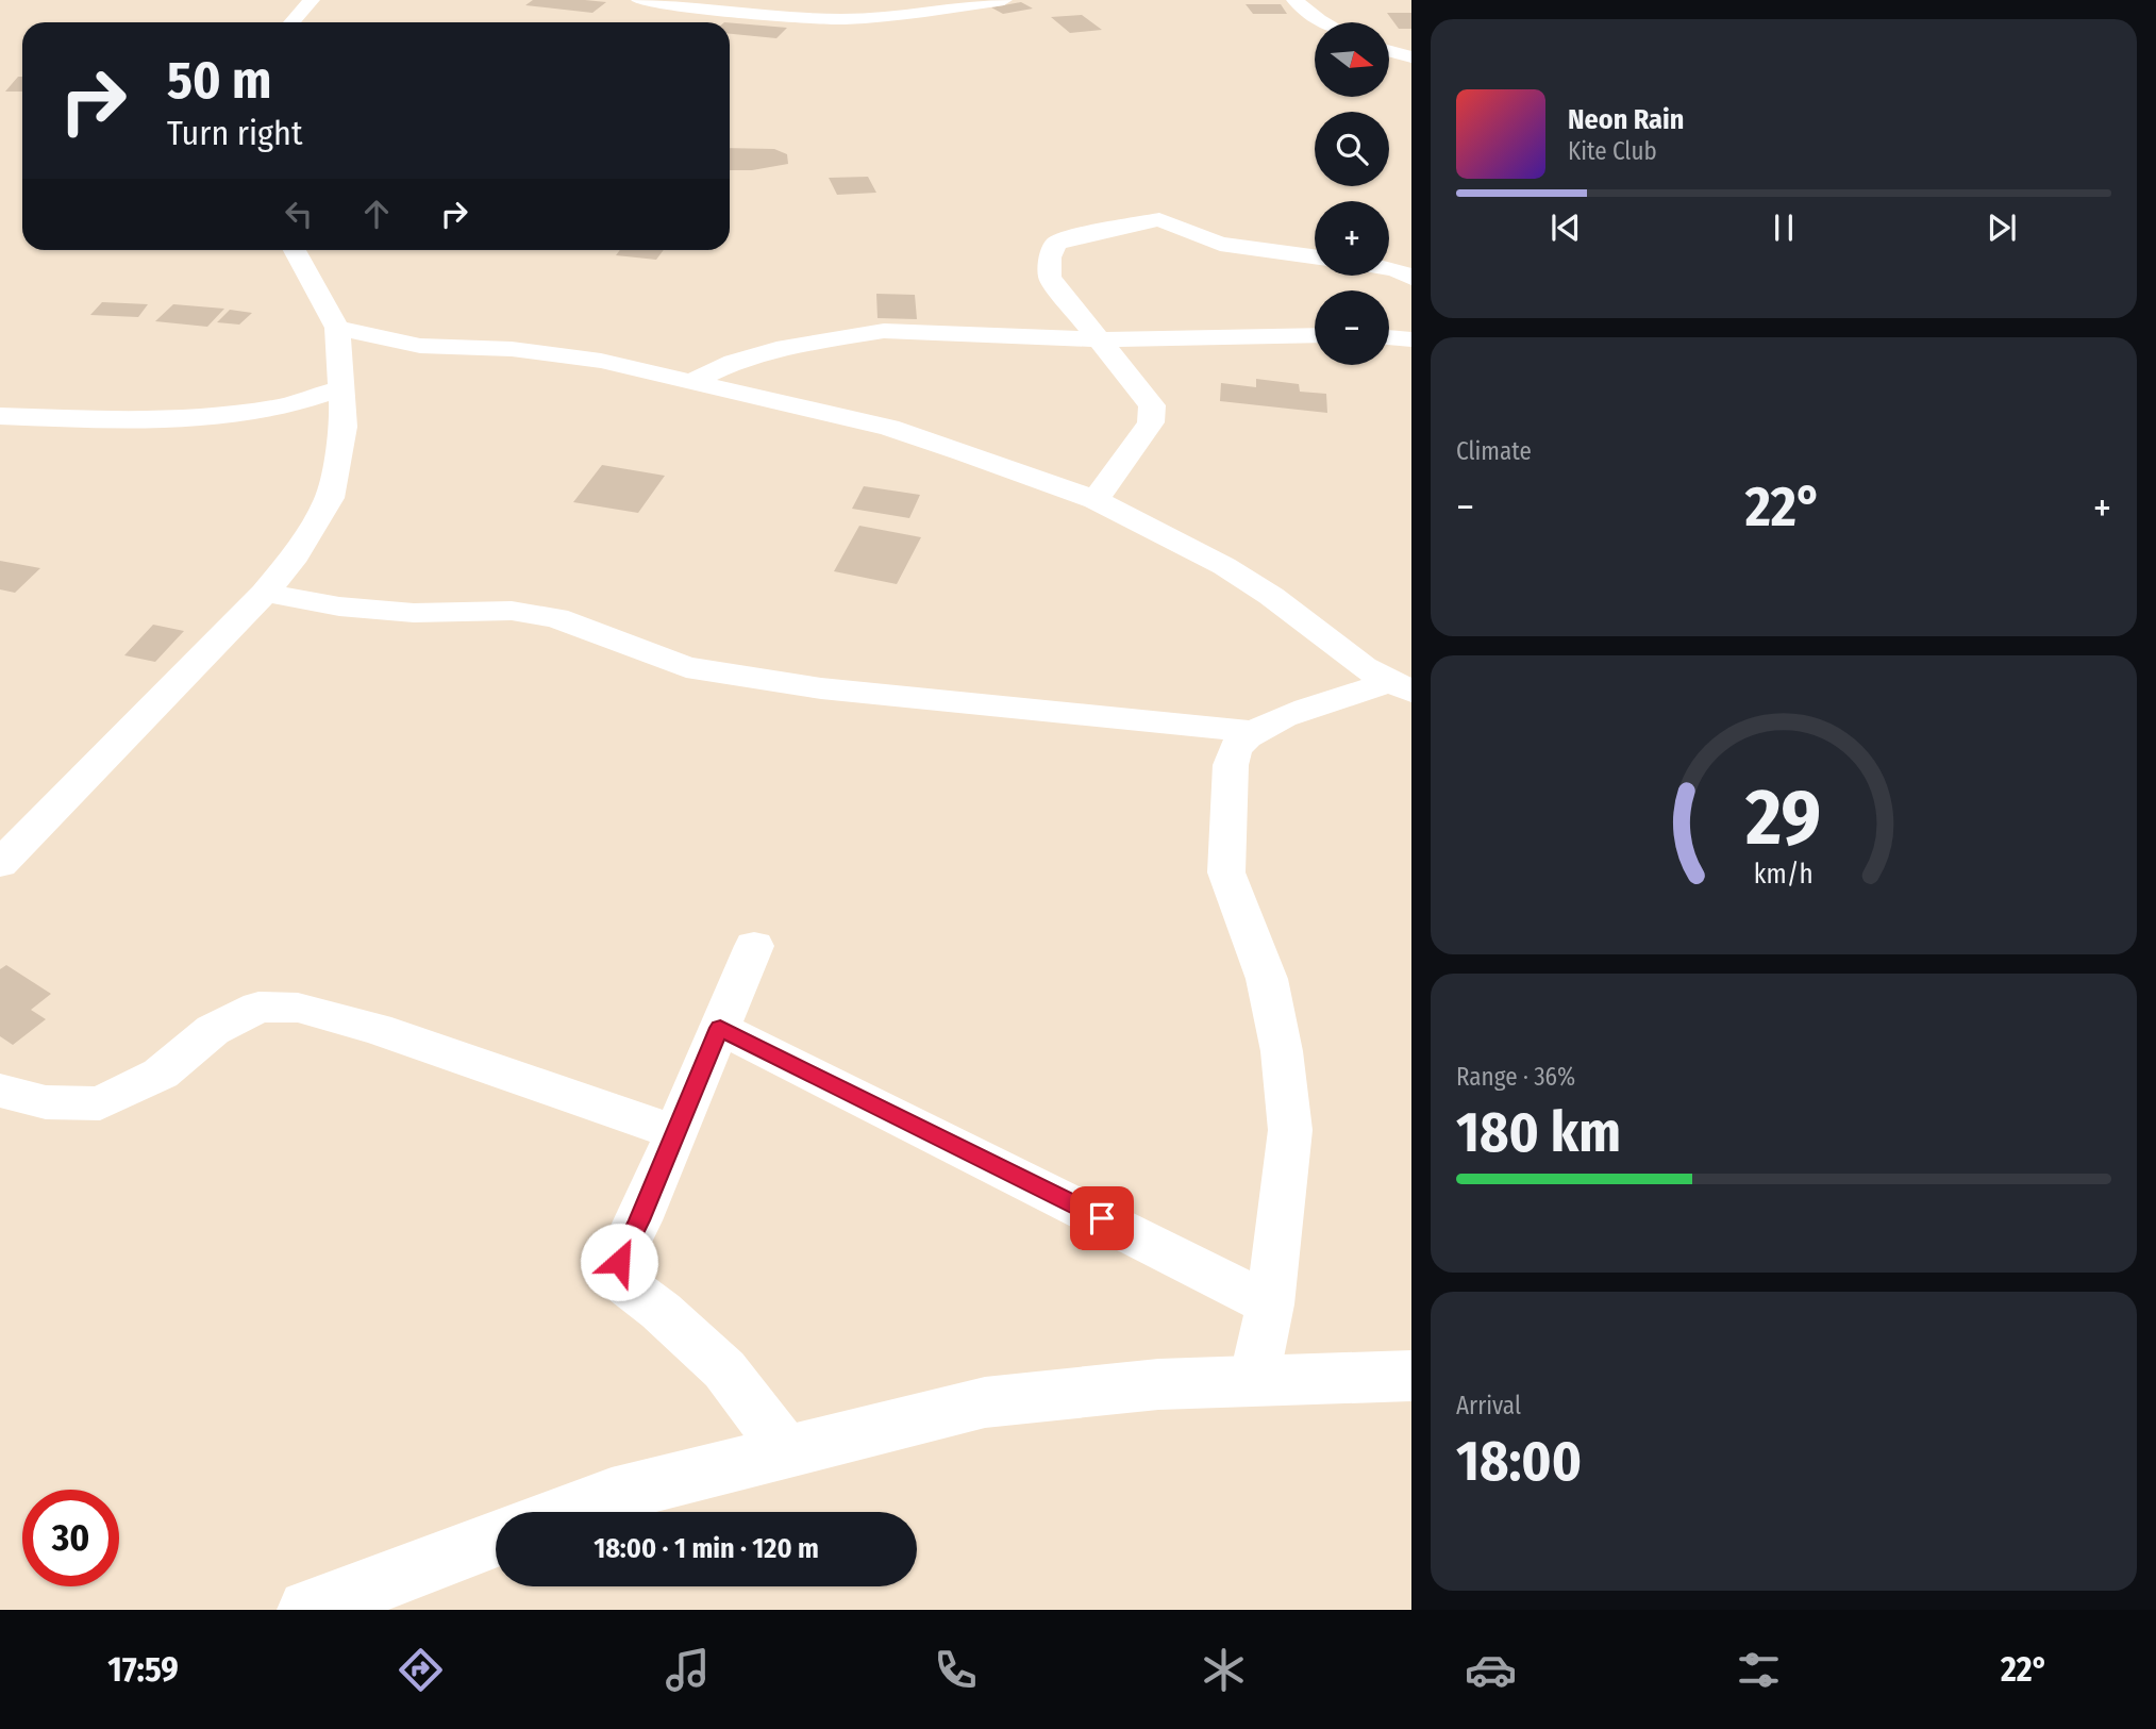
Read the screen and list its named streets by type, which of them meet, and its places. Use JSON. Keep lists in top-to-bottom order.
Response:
{
  "north": "right",
  "page": {
    "map_buttons": ["+", "−"],
    "turn": ["50 m", "Turn right"],
    "song": ["Neon Rain", "Kite Club"],
    "tile": [
      "Climate",
      ["Range · 36%", "180 km"],
      ["Arrival", "18:00"]
    ],
    "heat": ["−", "22°", "+"],
    "limit": "30",
    "trip": "18:00 · 1 min · 120 m",
    "tabs": ["17:59", "22°"],
    "gauge": ["29", "km/h"]
  }
}
